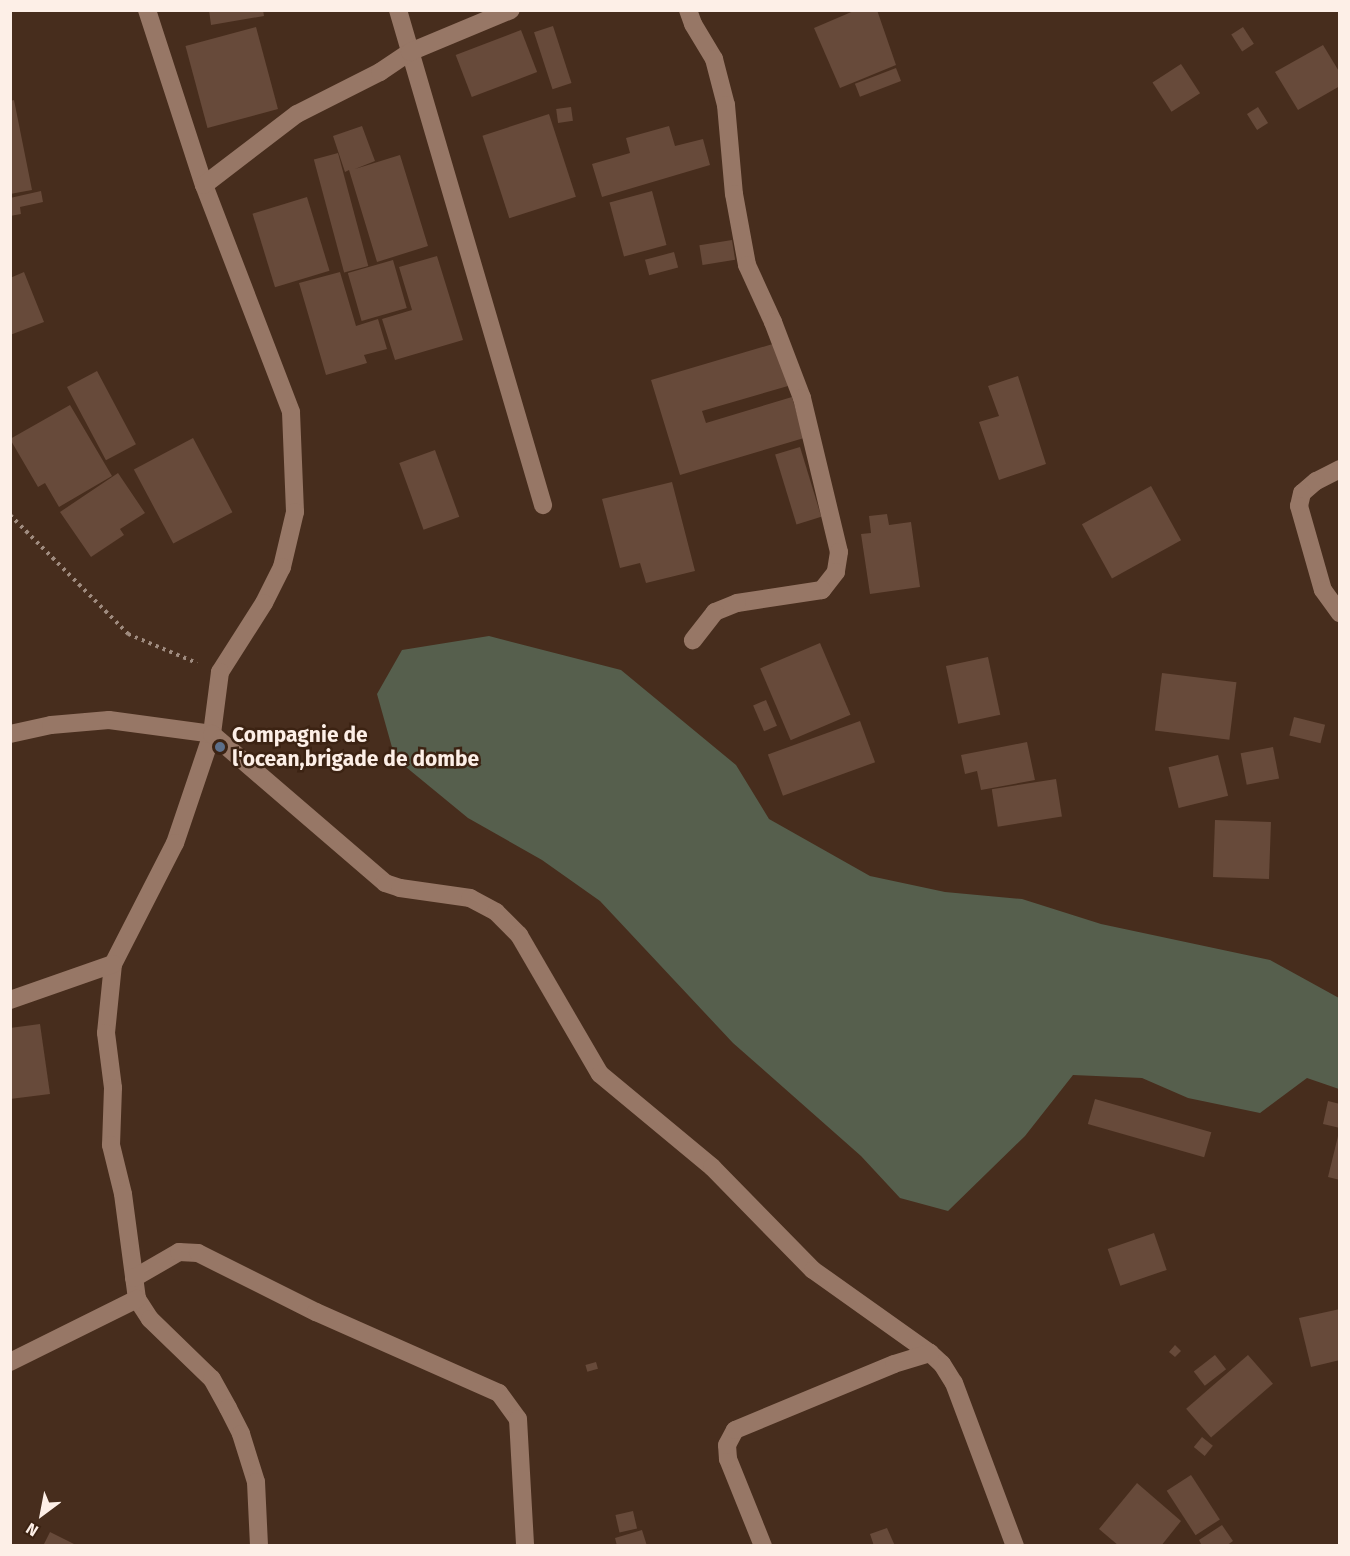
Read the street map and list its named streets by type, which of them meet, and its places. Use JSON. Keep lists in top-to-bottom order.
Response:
{
  "places": ["Compagnie de l'ocean,brigade de dombe"],
  "north": "bottom left"
}
